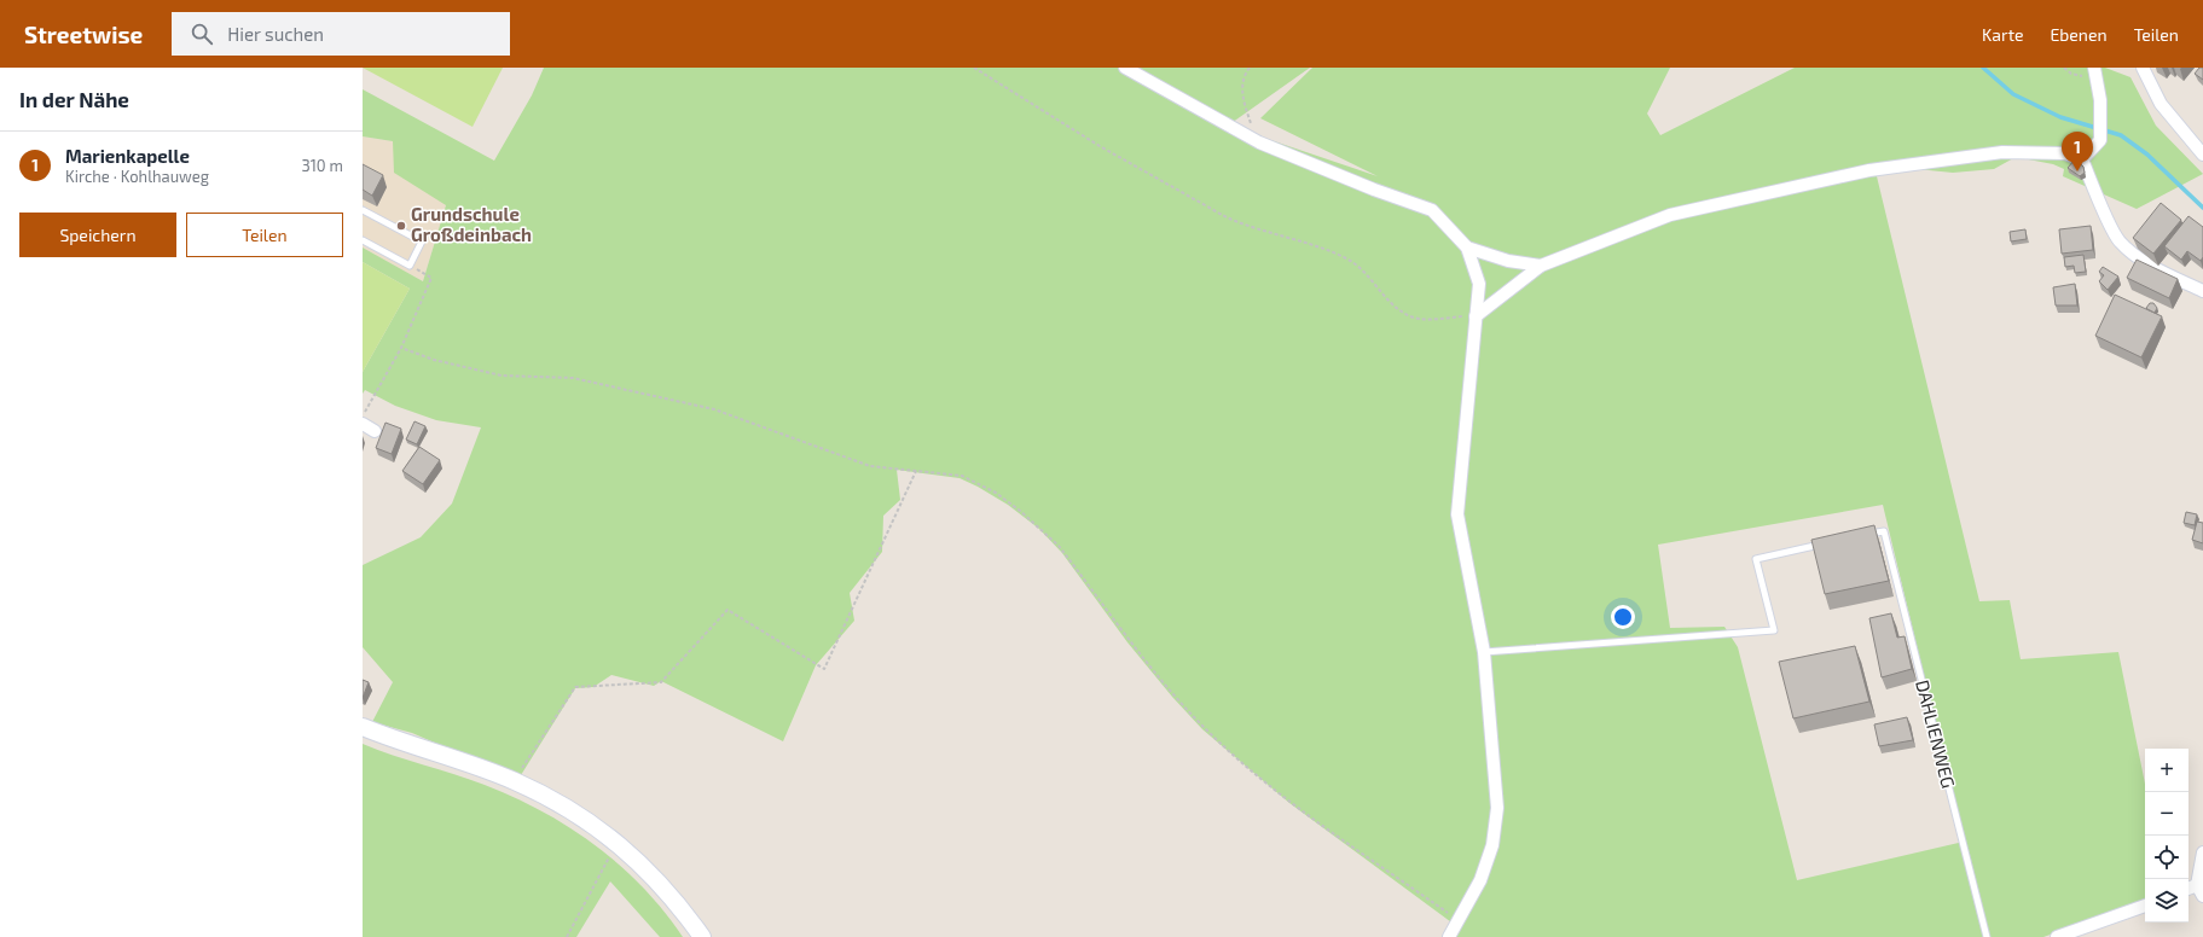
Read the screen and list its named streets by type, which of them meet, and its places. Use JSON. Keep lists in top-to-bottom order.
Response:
{
  "streets": {
    "lane": ["DAHLIENWEG"]
  },
  "places": ["Grundschule Großdeinbach"],
  "page": {
    "header": "Streetwise",
    "search": "Hier suchen",
    "nav": ["Karte", "Ebenen", "Teilen"],
    "heading": "In der Nähe",
    "list": [
      {
        "mark": "1",
        "name": "Marienkapelle",
        "note": "Kirche · Kohlhauweg",
        "value": "310 m"
      }
    ],
    "pins": "1",
    "buttons": ["Speichern", "Teilen"],
    "map_buttons": ["+", "−"]
  }
}
